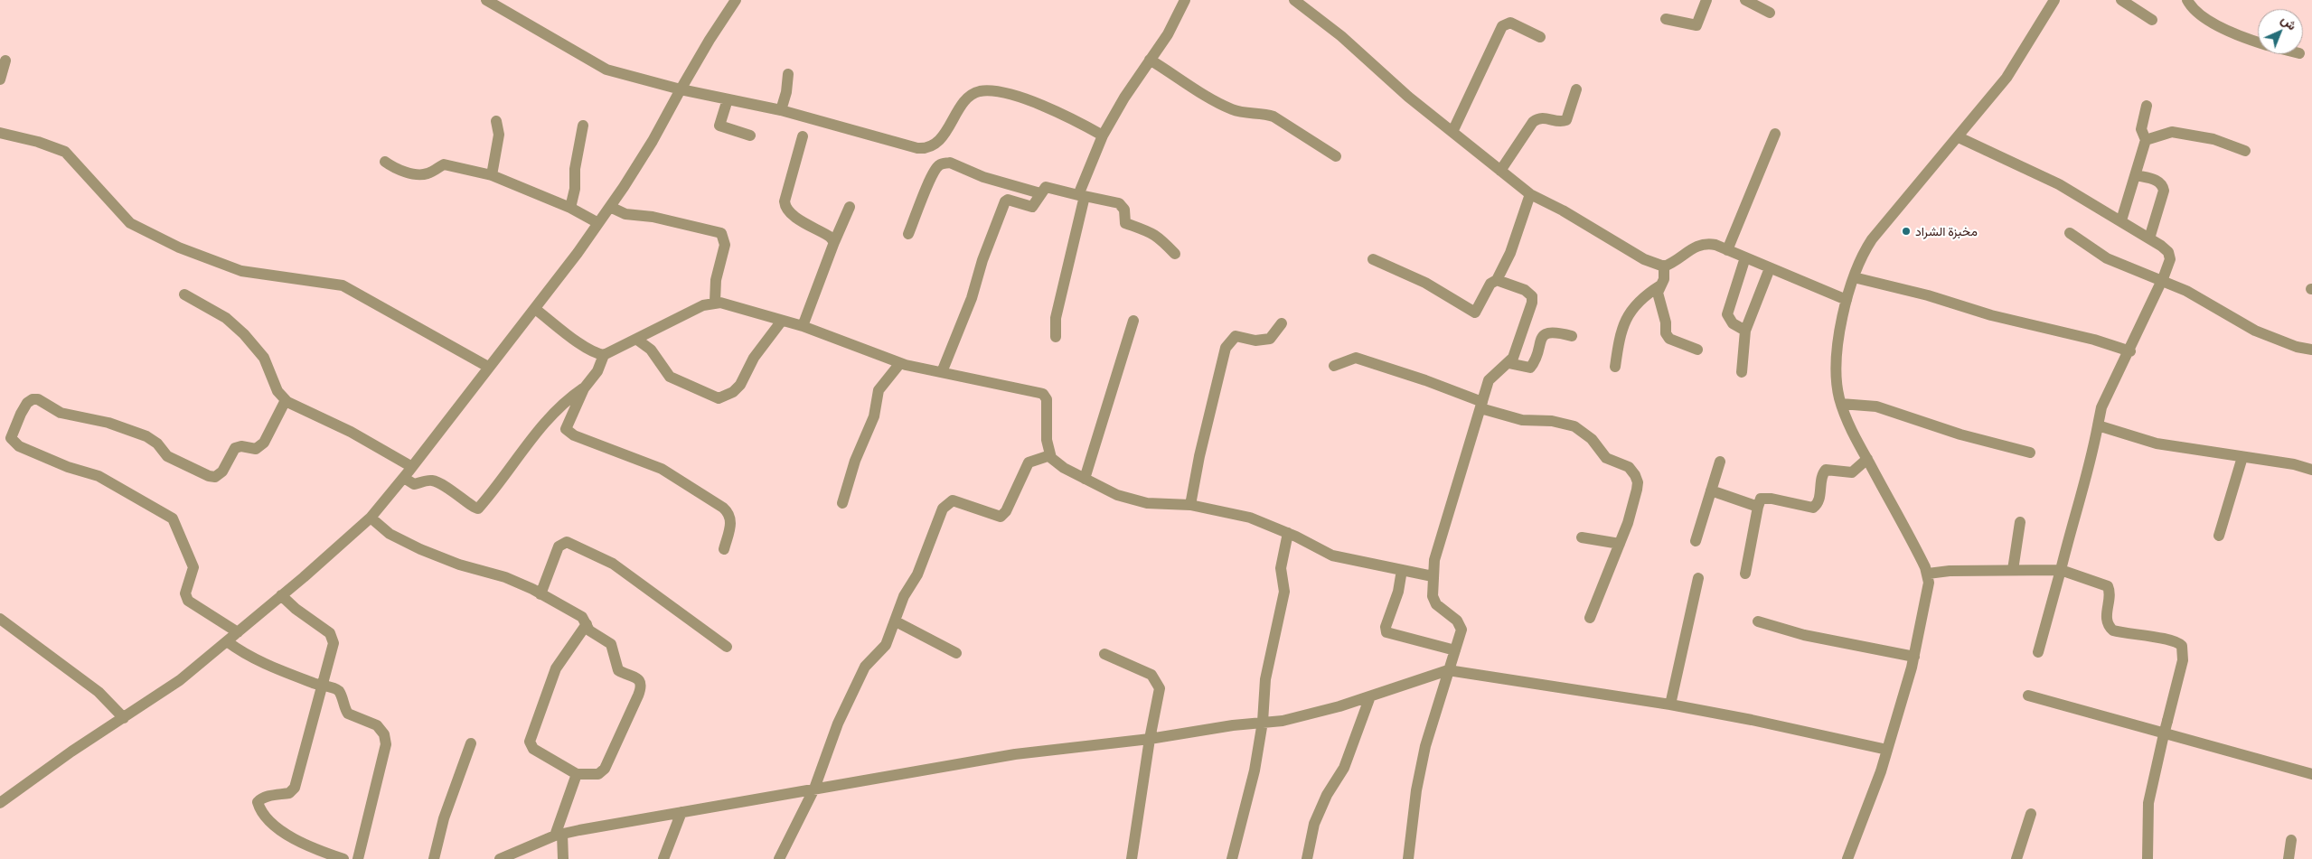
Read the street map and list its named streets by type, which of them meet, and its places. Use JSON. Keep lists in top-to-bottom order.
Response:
{
  "places": ["مخبزة الشراد"],
  "north": "top right"
}
